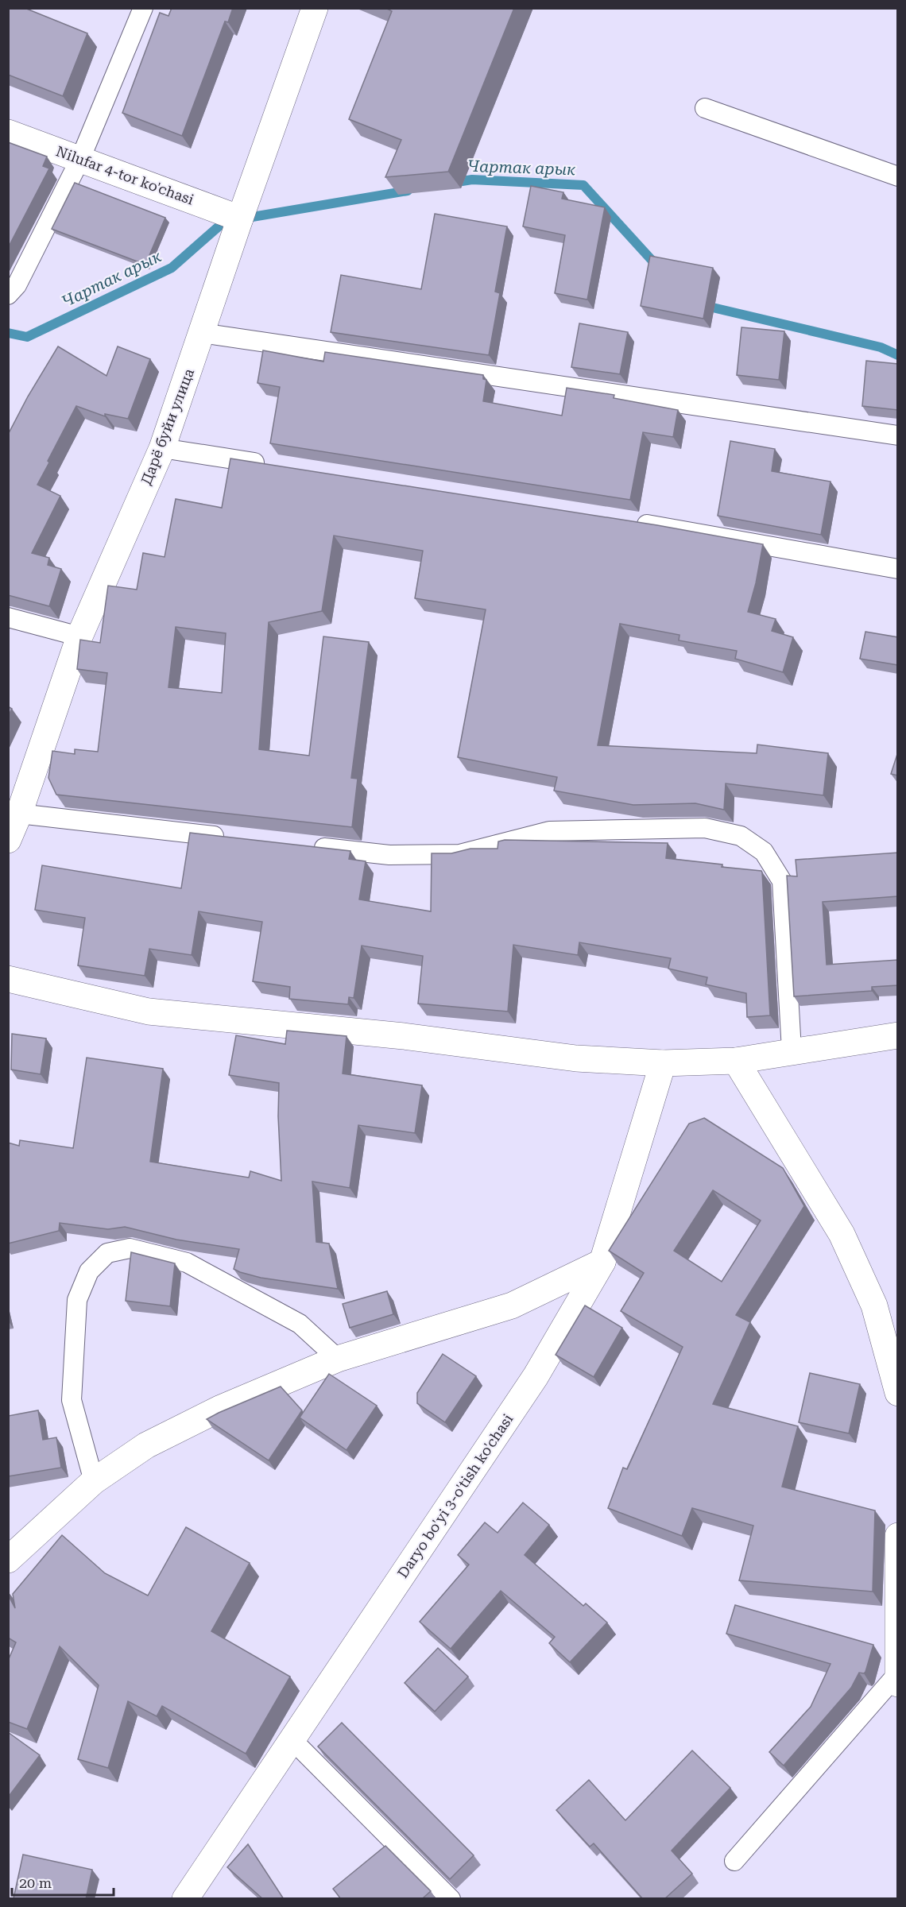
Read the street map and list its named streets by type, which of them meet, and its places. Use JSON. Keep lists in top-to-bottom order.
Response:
{
  "streets": {
    "street": ["Nilufar 4-tor ko'chasi", "Дарё буйи улица", "Daryo bo'yi 3-o'tish ko'chasi"]
  },
  "crossings": [
    ["Nilufar 4-tor ko'chasi", "Дарё буйи улица"]
  ],
  "water": ["Чартак арык"],
  "scale_bar": "20 m"
}
